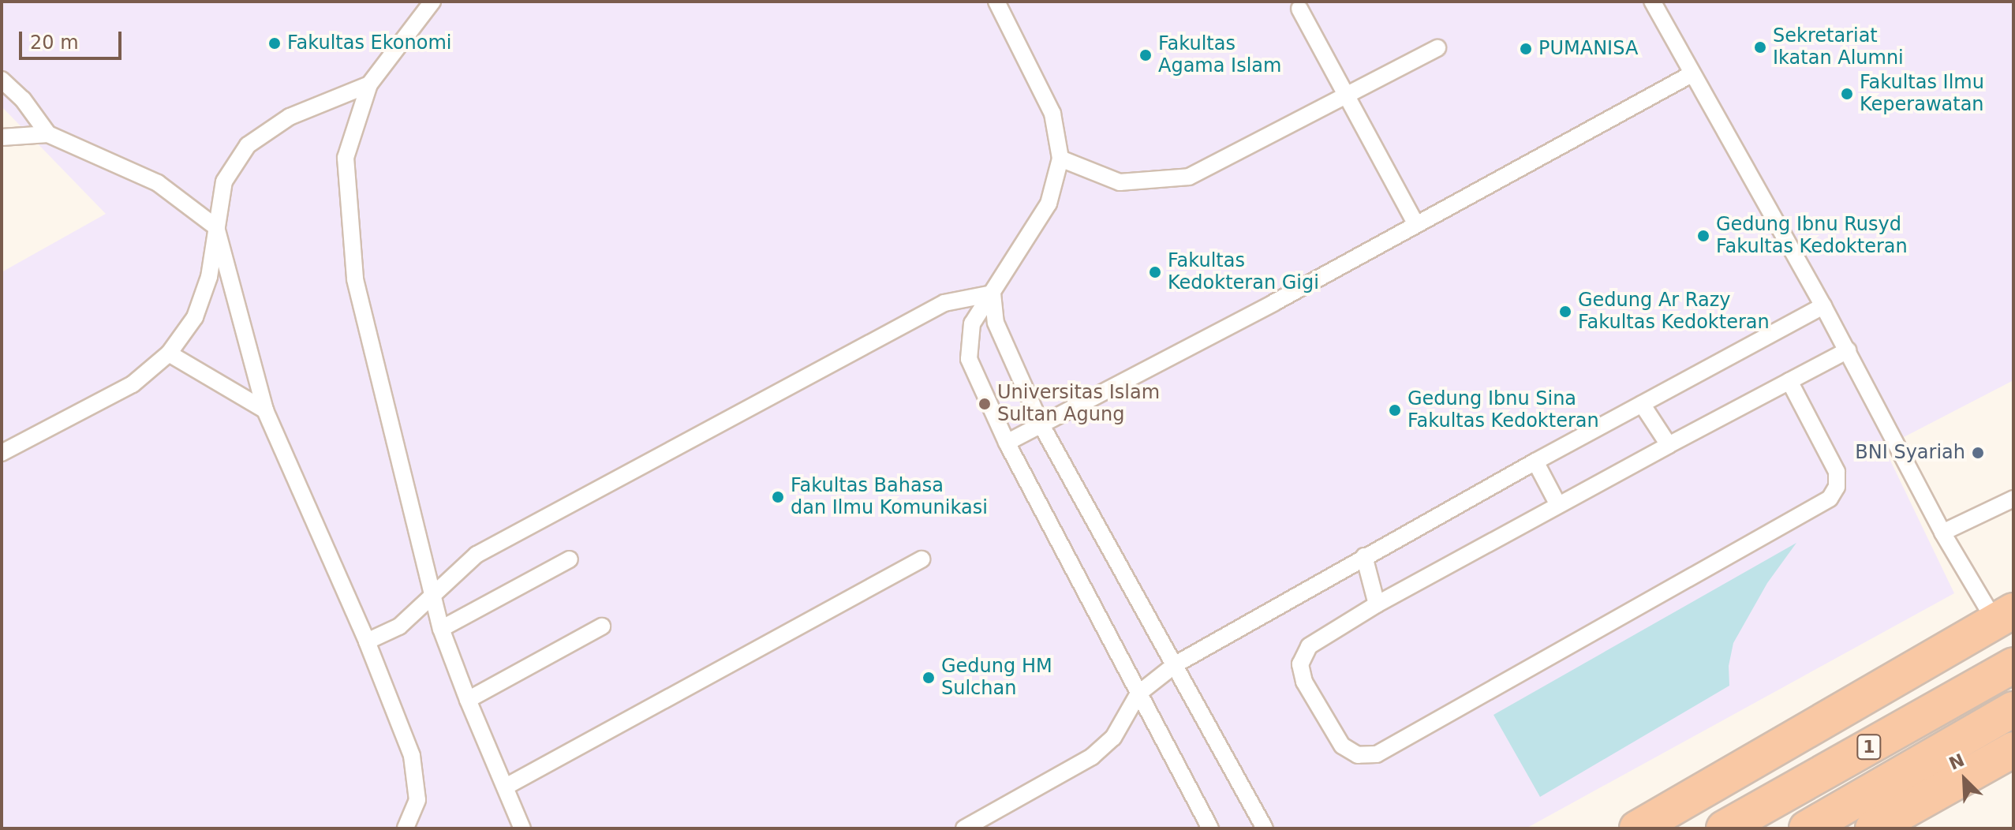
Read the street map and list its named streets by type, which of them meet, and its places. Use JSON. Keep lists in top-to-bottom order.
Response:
{
  "streets": {
    "highway": ["1"]
  },
  "places": [
    "Fakultas Ekonomi",
    "Sekretariat Ikatan Alumni",
    "PUMANISA",
    "Fakultas Agama Islam",
    "Fakultas Ilmu Keperawatan",
    "Gedung Ibnu Rusyd Fakultas Kedokteran",
    "Fakultas Kedokteran Gigi",
    "Gedung Ar Razy Fakultas Kedokteran",
    "Universitas Islam Sultan Agung",
    "Gedung Ibnu Sina Fakultas Kedokteran",
    "BNI Syariah",
    "Fakultas Bahasa dan Ilmu Komunikasi",
    "Gedung HM Sulchan"
  ],
  "scale_bar": "20 m",
  "north": "top left"
}
